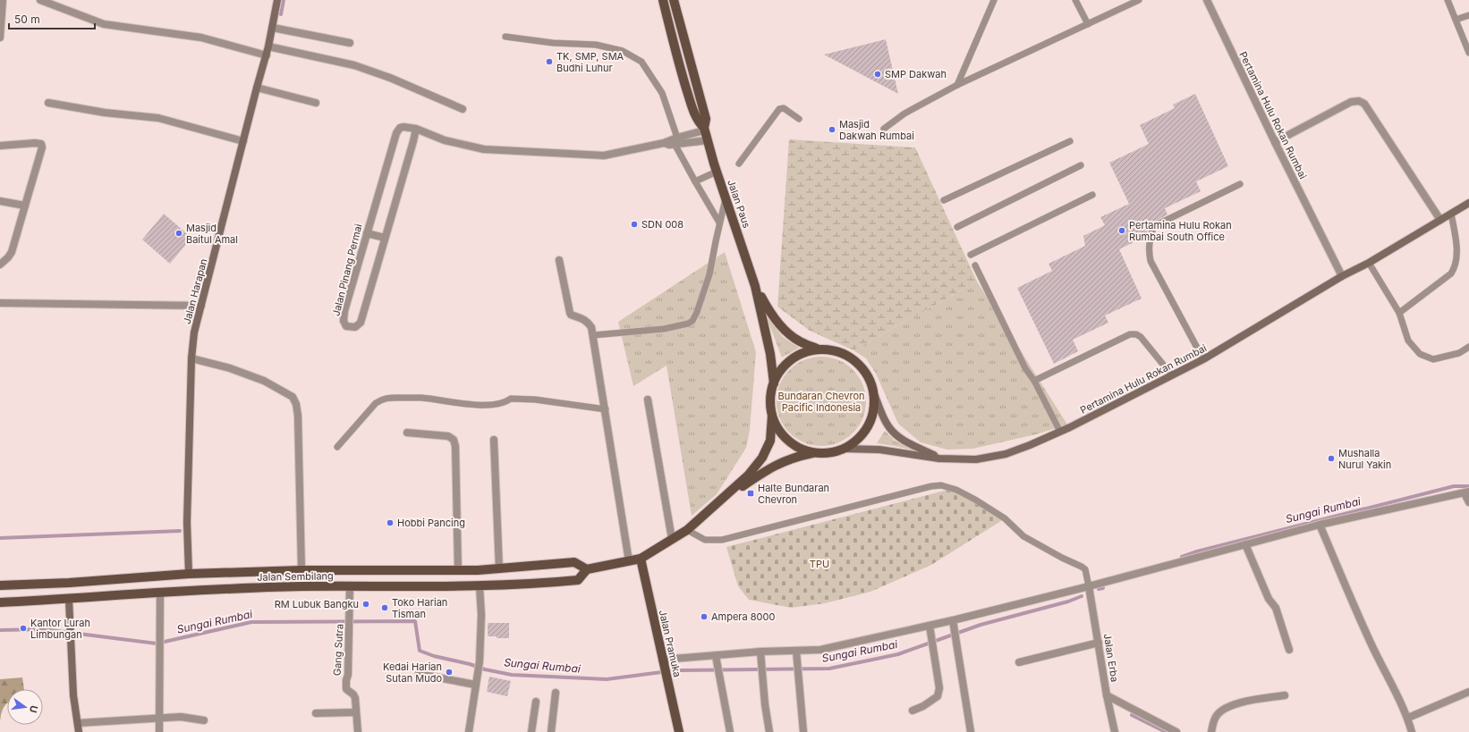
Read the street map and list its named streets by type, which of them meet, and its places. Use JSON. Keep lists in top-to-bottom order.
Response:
{
  "streets": {
    "main road": ["Jalan Paus", "Jalan Sembilang", "Jalan Pramuka"],
    "street": [
      "Pertamina Hulu Rokan Rumbai",
      "Jalan Pinang Permai",
      "Jalan Harapan",
      "Gang Sutra",
      "Jalan Erba"
    ]
  },
  "crossings": [
    ["Pertamina Hulu Rokan Rumbai", "Jalan Paus"],
    ["Jalan Paus", "Jalan Pinang Permai"],
    ["Jalan Harapan", "Jalan Sembilang"],
    ["Jalan Sembilang", "Gang Sutra"]
  ],
  "water": ["Sungai Rumbai"],
  "parks": ["Bundaran Chevron Pacific Indonesia", "TPU"],
  "places": {
    "other": [
      "TK, SMP, SMA Budhi Luhur",
      "SMP Dakwah",
      "Masjid Dakwah Rumbai",
      "SDN 008",
      "Pertamina Hulu Rokan Rumbai South Office",
      "Masjid Baitul Amal",
      "Mushalla Nurul Yakin",
      "Hobbi Pancing",
      "RM Lubuk Bangku",
      "Toko Harian Tisman",
      "Ampera 8000",
      "Kantor Lurah Limbungan",
      "Kedai Harian Sutan Mudo"
    ],
    "transit": ["Halte Bundaran Chevron"]
  },
  "scale_bar": "50 m",
  "north": "right"
}
